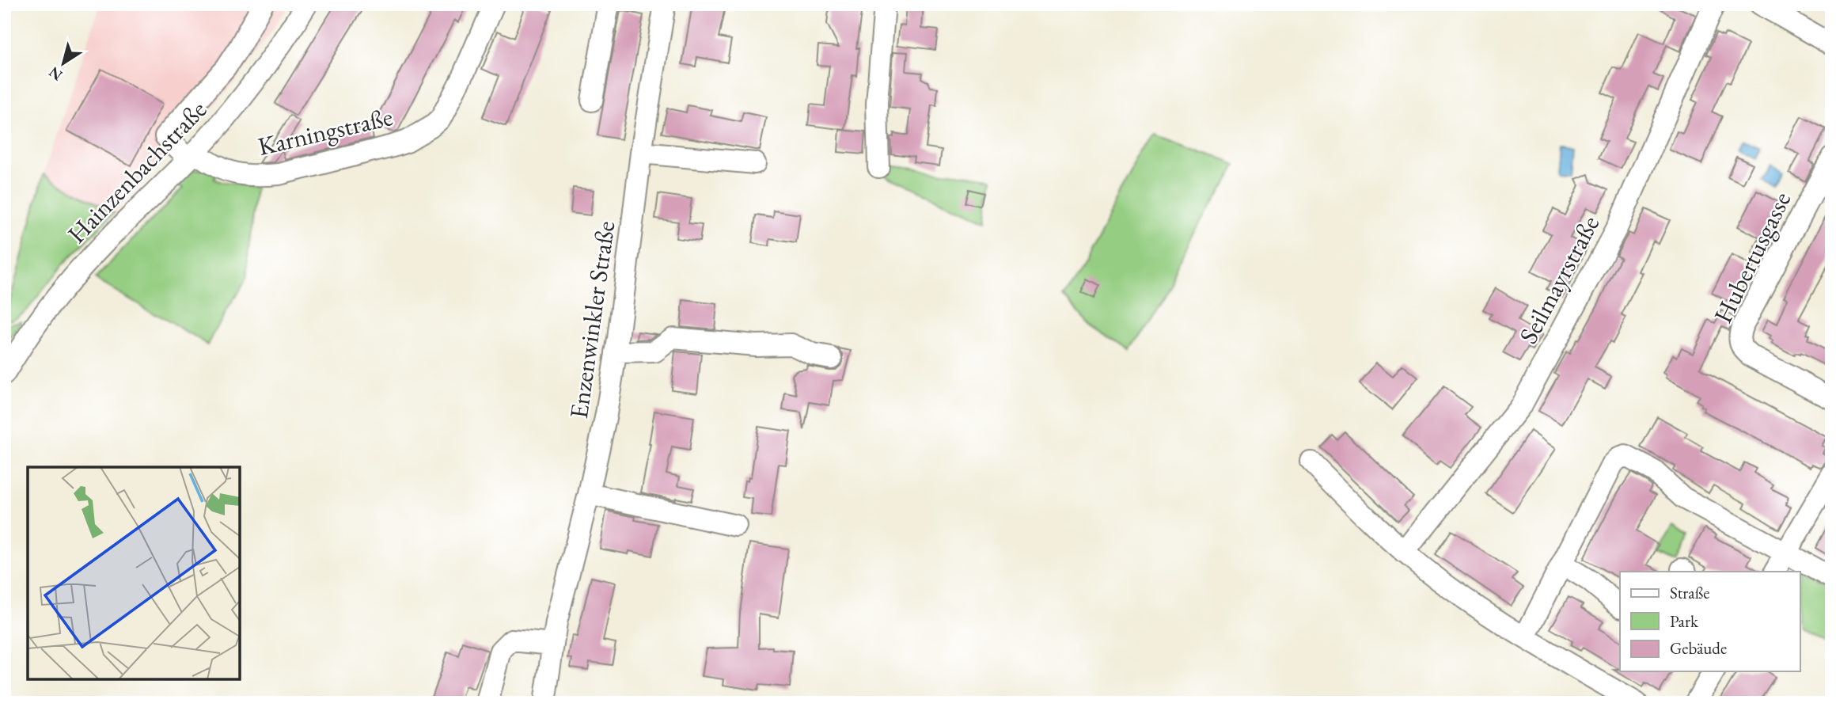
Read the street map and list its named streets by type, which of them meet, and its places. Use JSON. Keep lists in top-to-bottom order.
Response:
{
  "streets": {
    "street": [
      "Karningstraße",
      "Hainzenbachstraße",
      "Hubertusgasse",
      "Seilmayrstraße",
      "Enzenwinkler Straße"
    ]
  },
  "crossings": [
    ["Karningstraße", "Hainzenbachstraße"]
  ],
  "legend": ["Straße", "Park", "Gebäude"],
  "north": "bottom left"
}
